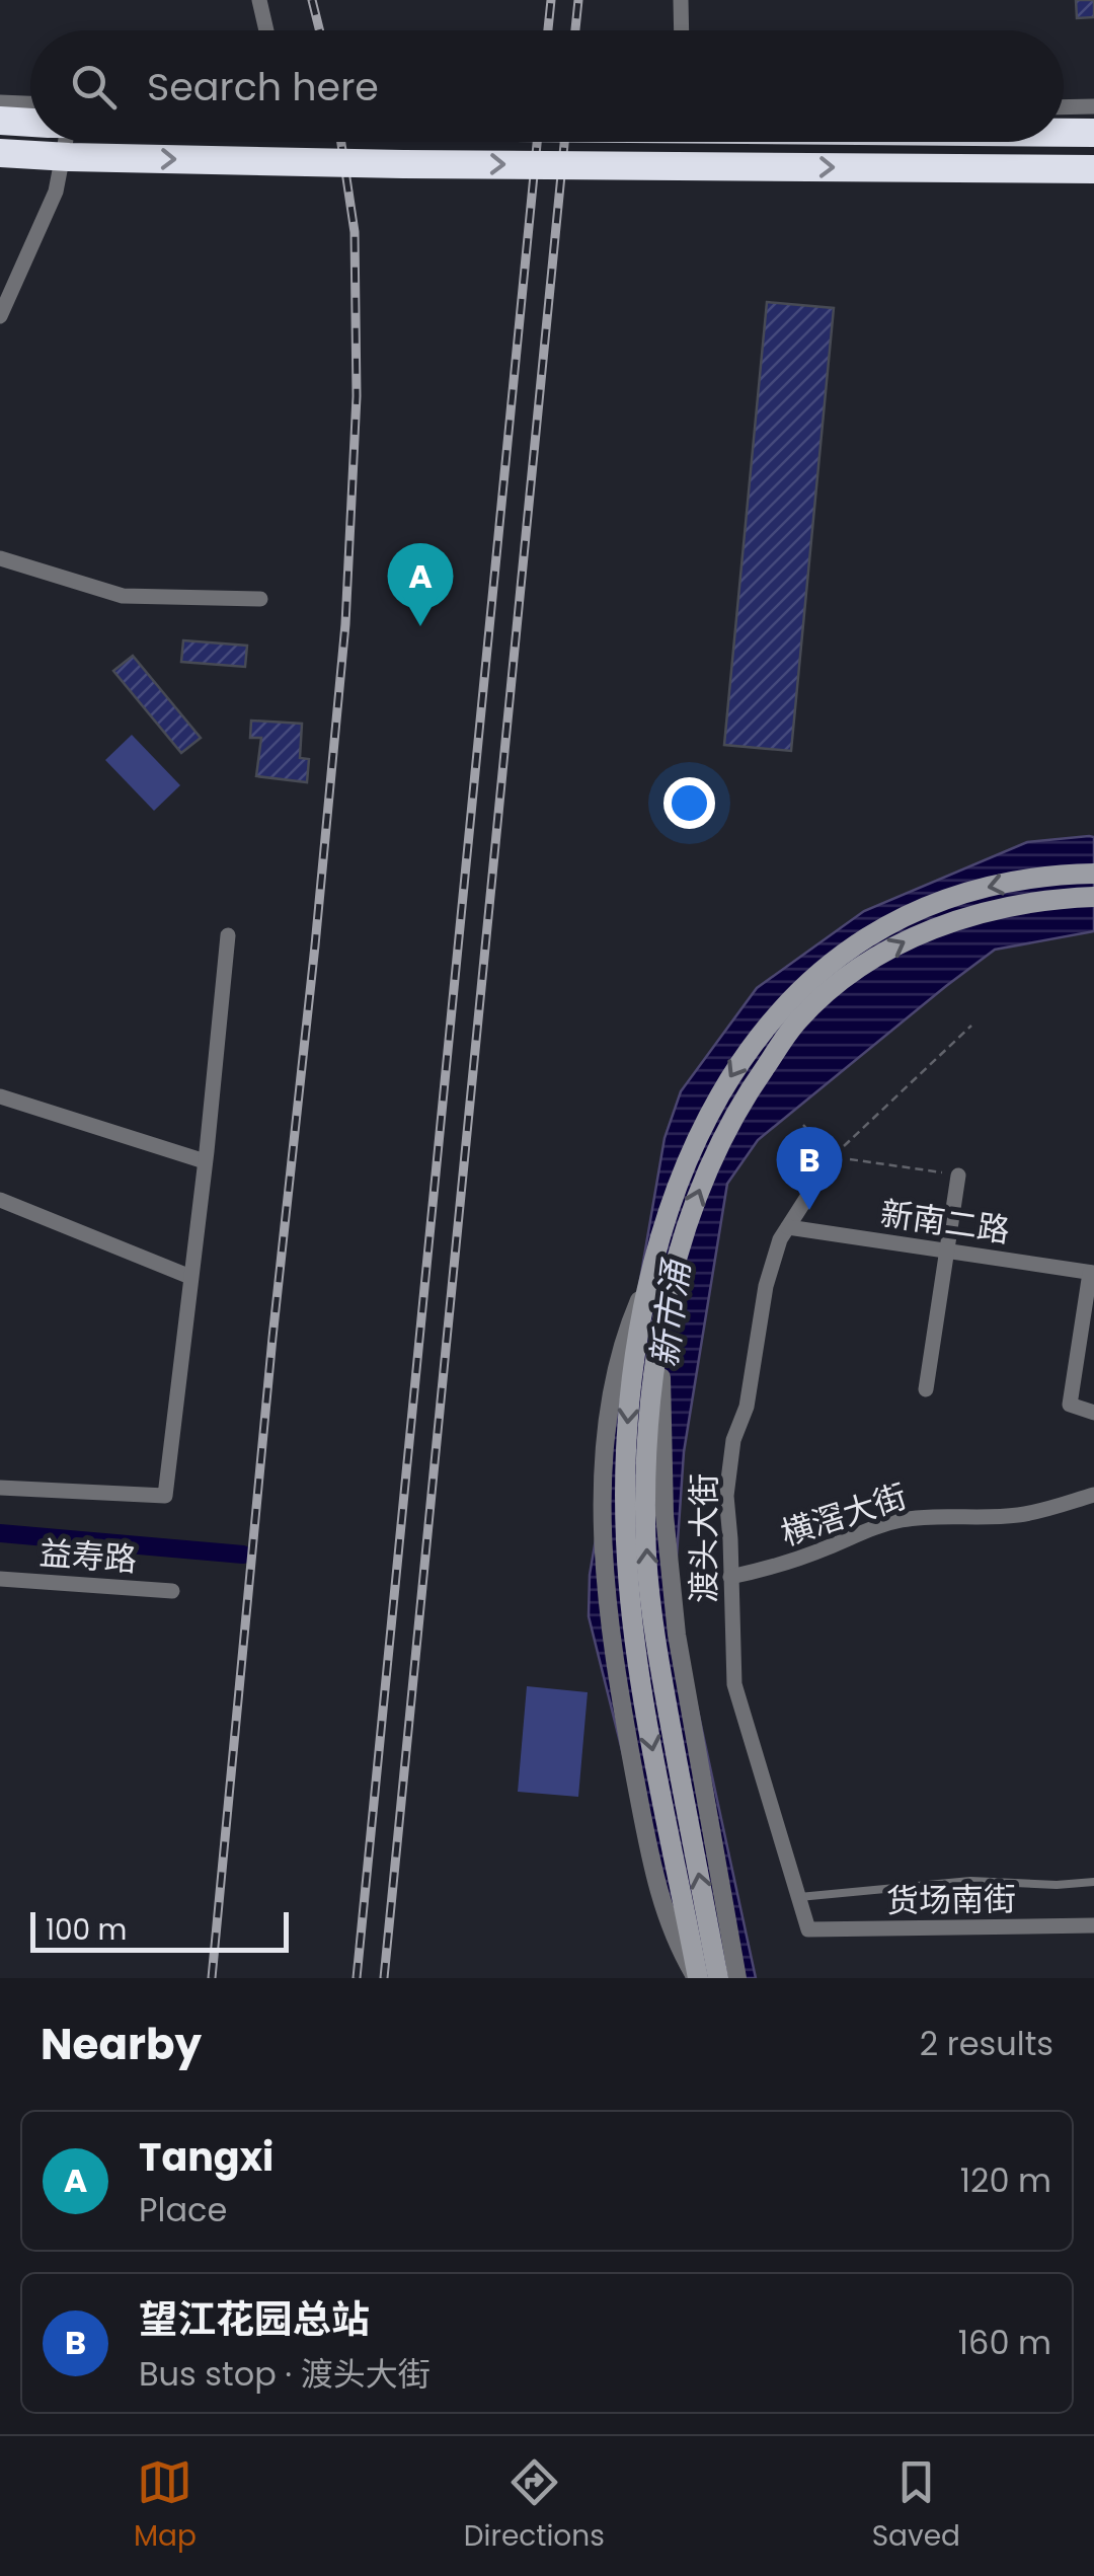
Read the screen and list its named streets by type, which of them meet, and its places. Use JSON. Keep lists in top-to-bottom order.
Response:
{
  "streets": {
    "street": [
      "新南二路",
      "横滘大街",
      "渡头大街",
      "益寿路",
      "货场南街"
    ]
  },
  "crossings": [
    ["新南二路", "渡头大街"],
    ["横滘大街", "渡头大街"],
    ["渡头大街", "货场南街"]
  ],
  "water": ["新市涌"],
  "scale_bar": "100 m",
  "page": {
    "search": "Search here",
    "pins": ["A", "B"],
    "scale": "100 m",
    "heading": ["Nearby", "2 results"],
    "list": [
      {
        "mark": "A",
        "name": "Tangxi",
        "note": "Place",
        "value": "120 m"
      },
      {
        "mark": "B",
        "name": "望江花园总站",
        "note": "Bus stop · 渡头大街",
        "value": "160 m"
      }
    ],
    "nav": ["Map", "Directions", "Saved"]
  }
}
